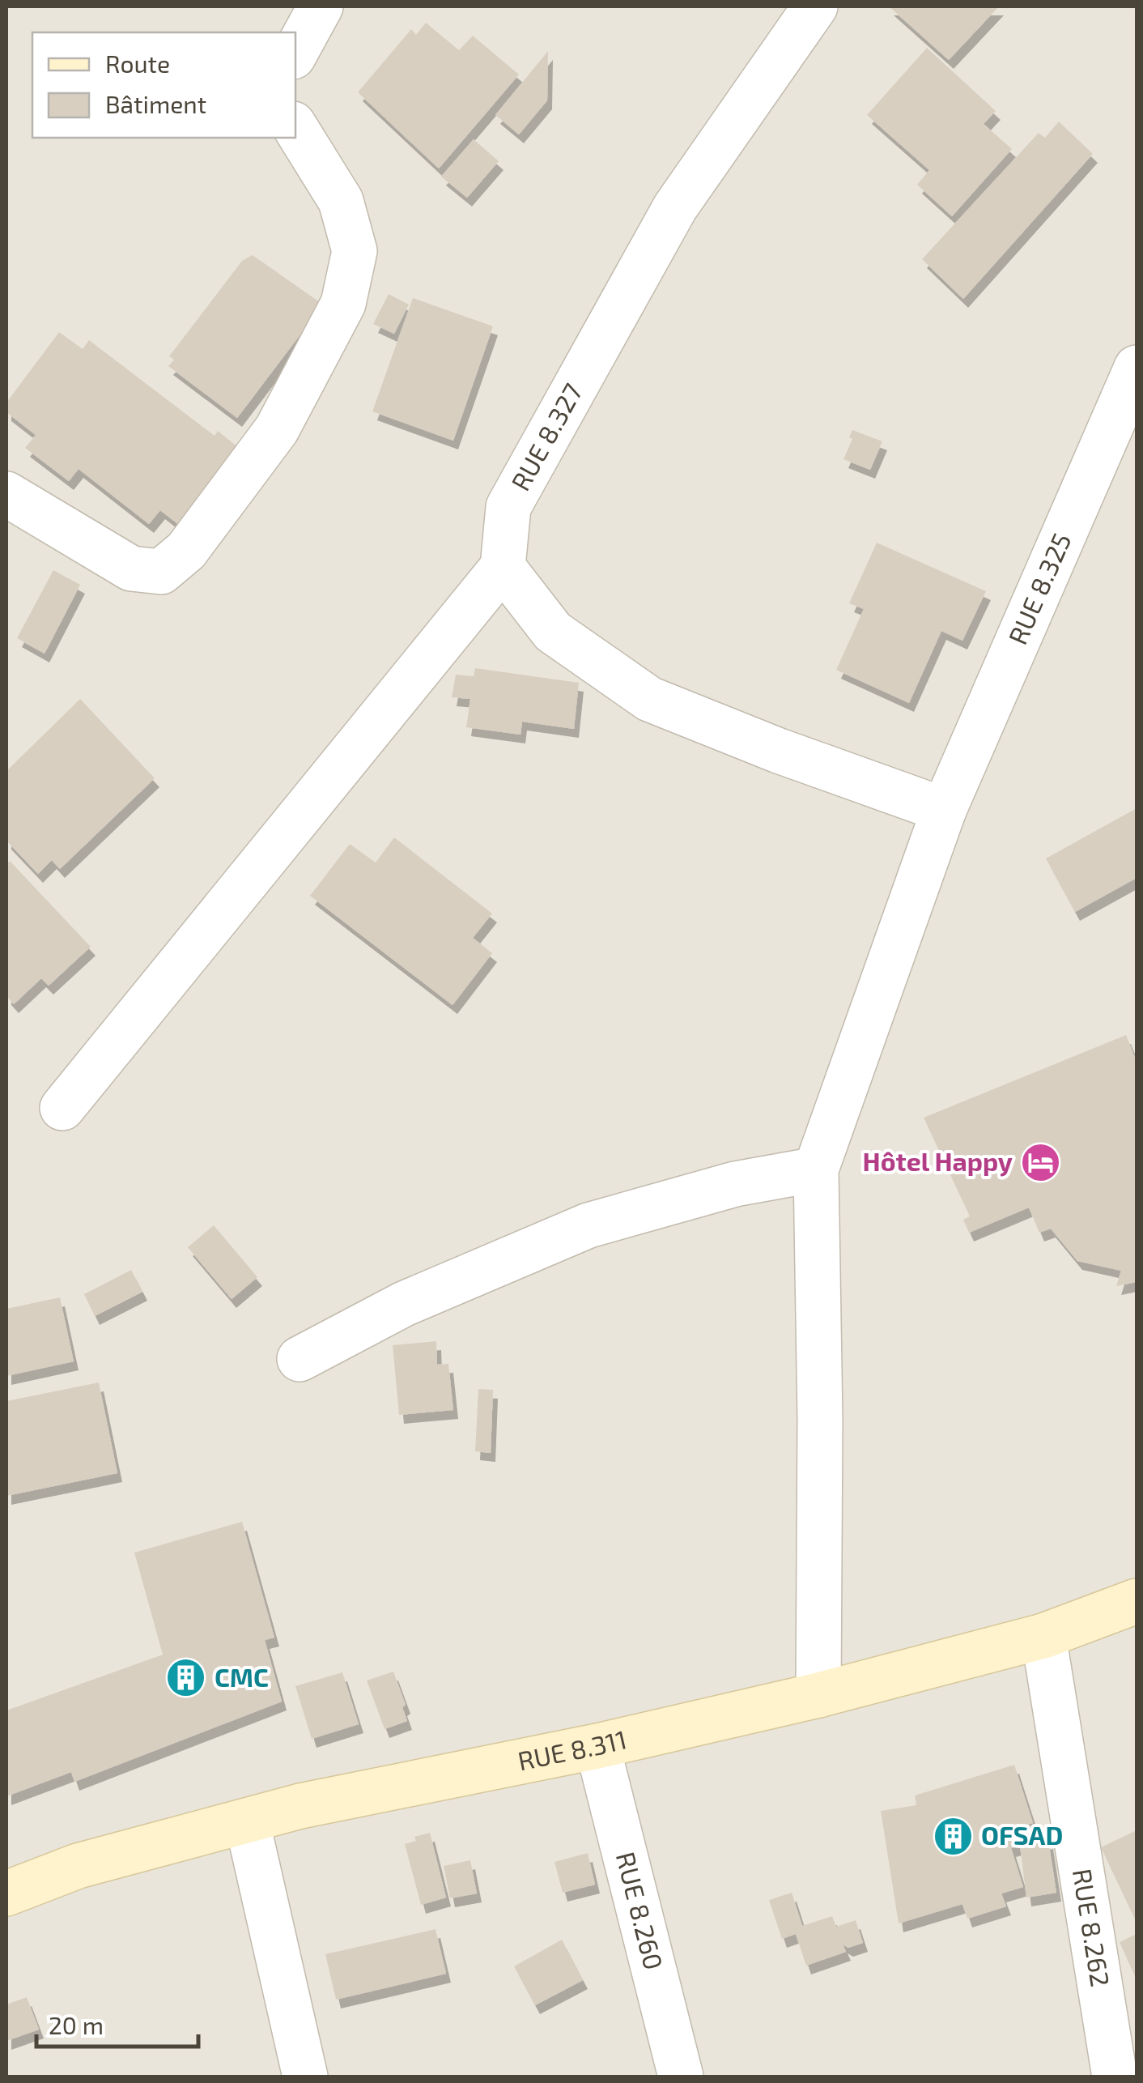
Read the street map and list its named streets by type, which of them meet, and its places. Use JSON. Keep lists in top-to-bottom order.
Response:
{
  "streets": {
    "main road": ["RUE 8.311"],
    "street": [
      "RUE 8.327",
      "RUE 8.325",
      "RUE 8.260",
      "RUE 8.262"
    ]
  },
  "crossings": [
    ["RUE 8.311", "RUE 8.260"],
    ["RUE 8.311", "RUE 8.262"]
  ],
  "places": {
    "hotel": ["Hôtel Happy"],
    "building": ["CMC", "OFSAD"]
  },
  "legend": ["Route", "Bâtiment"],
  "scale_bar": "20 m"
}
